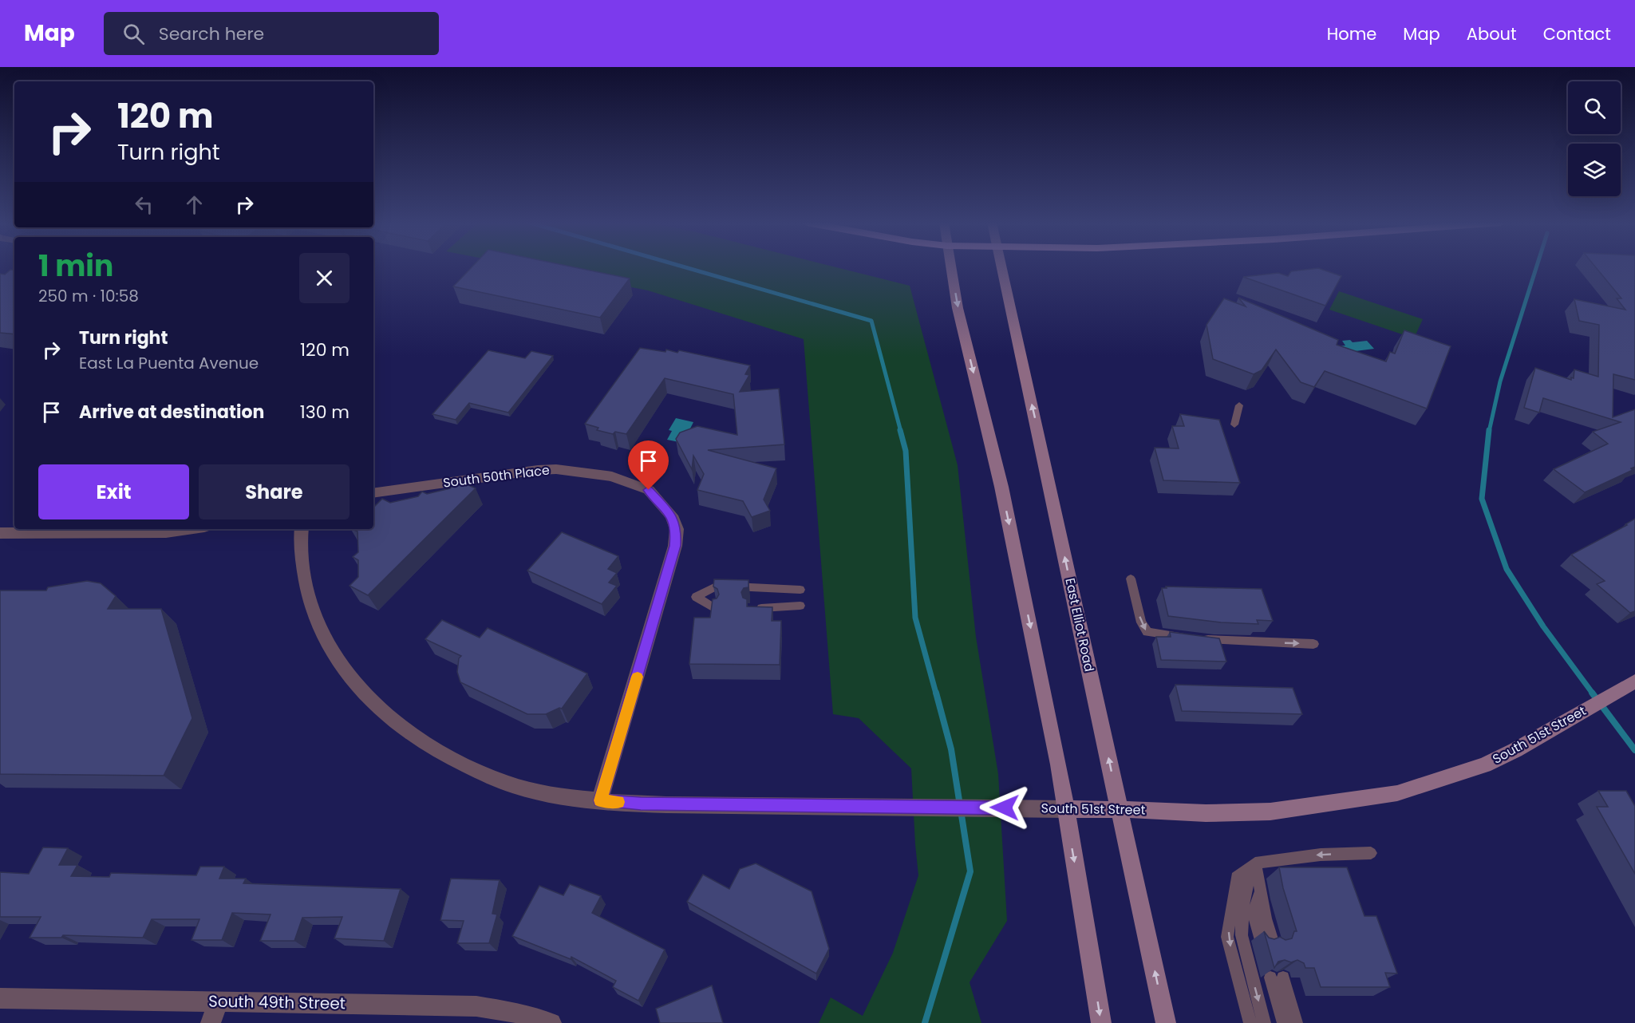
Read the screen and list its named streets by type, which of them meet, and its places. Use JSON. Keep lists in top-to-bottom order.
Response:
{
  "streets": {
    "main road": ["East Elliot Road", "South 51st Street"],
    "street": ["South 50th Place", "South 49th Street"]
  },
  "crossings": [
    ["South 50th Place", "South 51st Street"],
    ["East Elliot Road", "South 51st Street"]
  ],
  "page": {
    "header": "Map",
    "search": "Search here",
    "nav": [
      "Home",
      "Map",
      "About",
      "Contact"
    ],
    "turn": ["120 m", "Turn right"],
    "heading": ["1 min", "250 m · 10:58"],
    "list": [
      {
        "name": "Turn right",
        "note": "East La Puenta Avenue",
        "value": "120 m"
      },
      {
        "name": "Arrive at destination",
        "value": "130 m"
      }
    ],
    "buttons": ["Exit", "Share"]
  }
}
